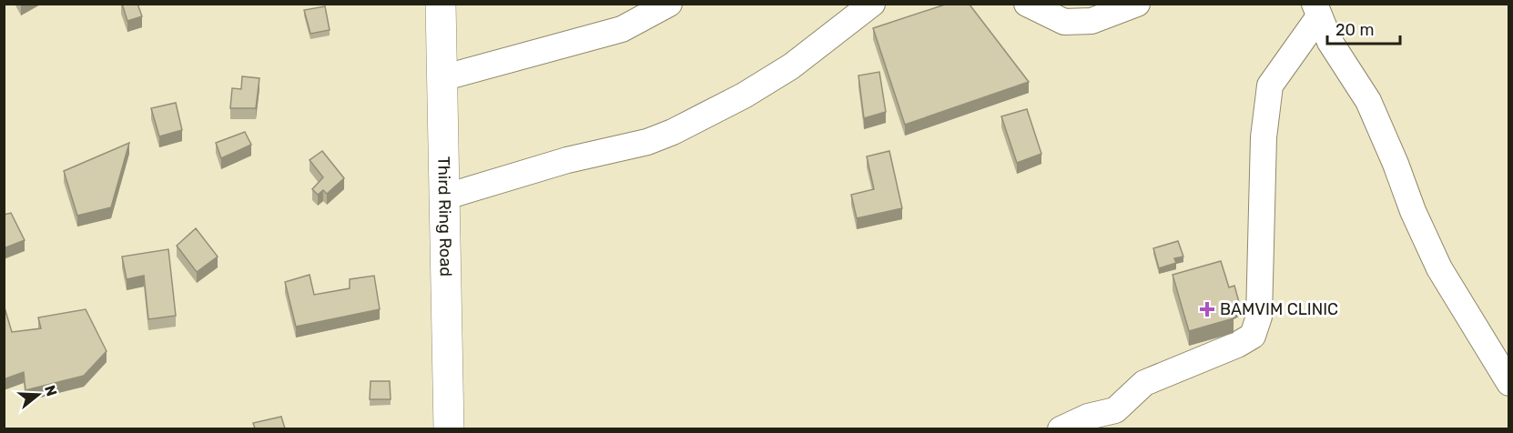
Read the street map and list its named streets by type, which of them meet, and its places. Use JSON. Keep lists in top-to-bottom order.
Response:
{
  "streets": {
    "street": ["Third Ring Road"]
  },
  "places": {
    "health": ["BAMVIM CLINIC"]
  },
  "scale_bar": "20 m",
  "north": "right"
}
